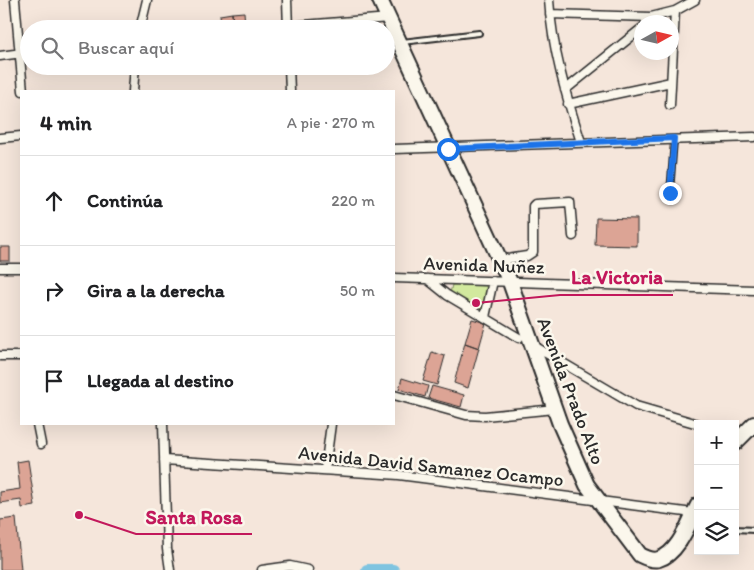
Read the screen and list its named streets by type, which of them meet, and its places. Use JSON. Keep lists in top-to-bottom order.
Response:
{
  "streets": {
    "highway": ["Avenida Prado Alto"],
    "street": ["Avenida Nuñez", "Avenida David Samanez Ocampo"]
  },
  "crossings": [
    ["Avenida Nuñez", "Avenida Prado Alto"],
    ["Avenida Prado Alto", "Avenida David Samanez Ocampo"]
  ],
  "places": ["La Victoria", "Santa Rosa"],
  "north": "right",
  "page": {
    "search": "Buscar aquí",
    "heading": ["4 min", "A pie · 270 m"],
    "list": [
      ["Continúa", "220 m"],
      ["Gira a la derecha", "50 m"],
      "Llegada al destino"
    ],
    "map_buttons": ["+", "−"]
  }
}
